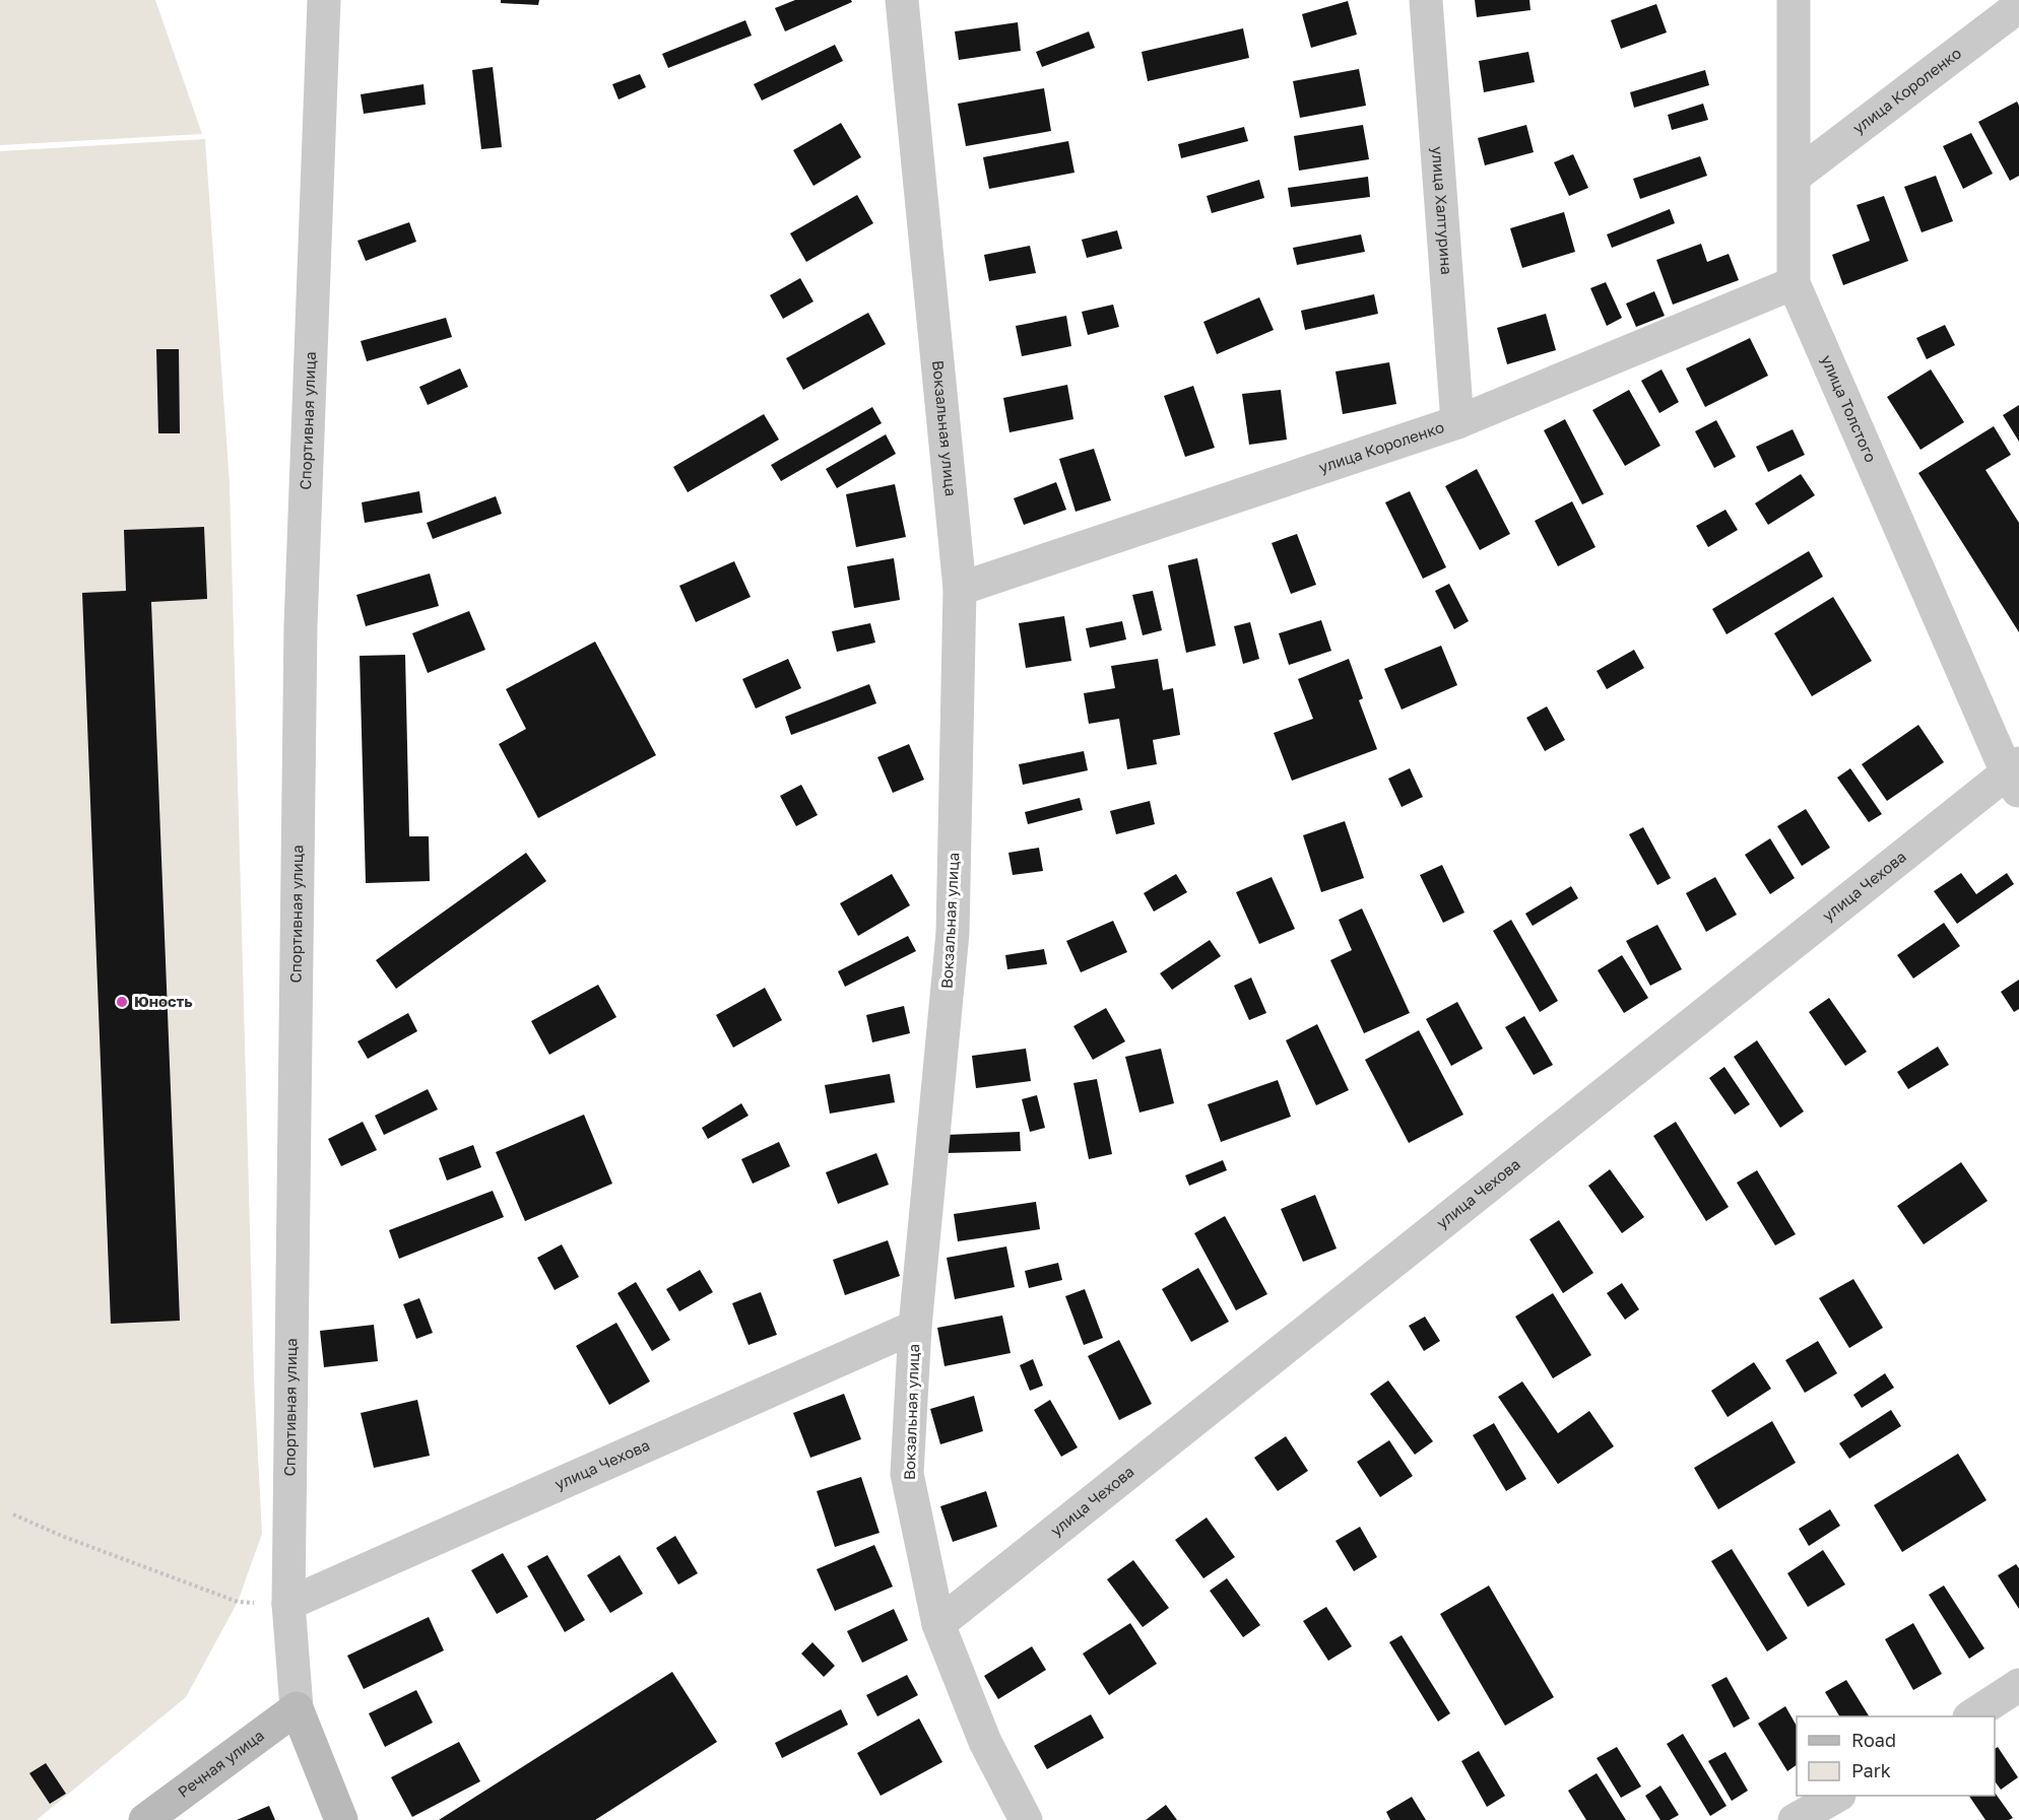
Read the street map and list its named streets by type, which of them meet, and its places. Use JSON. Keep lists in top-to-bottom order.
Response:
{
  "streets": {
    "main road": ["Спортивная улица", "Речная улица"],
    "street": [
      "улица Короленко",
      "улица Халтурина",
      "улица Толстого",
      "Вокзальная улица",
      "улица Чехова"
    ]
  },
  "crossings": [
    ["улица Короленко", "улица Халтурина"],
    ["улица Короленко", "улица Толстого"],
    ["улица Короленко", "Вокзальная улица"],
    ["улица Толстого", "улица Чехова"],
    ["Спортивная улица", "улица Чехова"],
    ["Спортивная улица", "Речная улица"],
    ["Вокзальная улица", "улица Чехова"]
  ],
  "places": ["Юность"],
  "legend": ["Road", "Park"]
}
